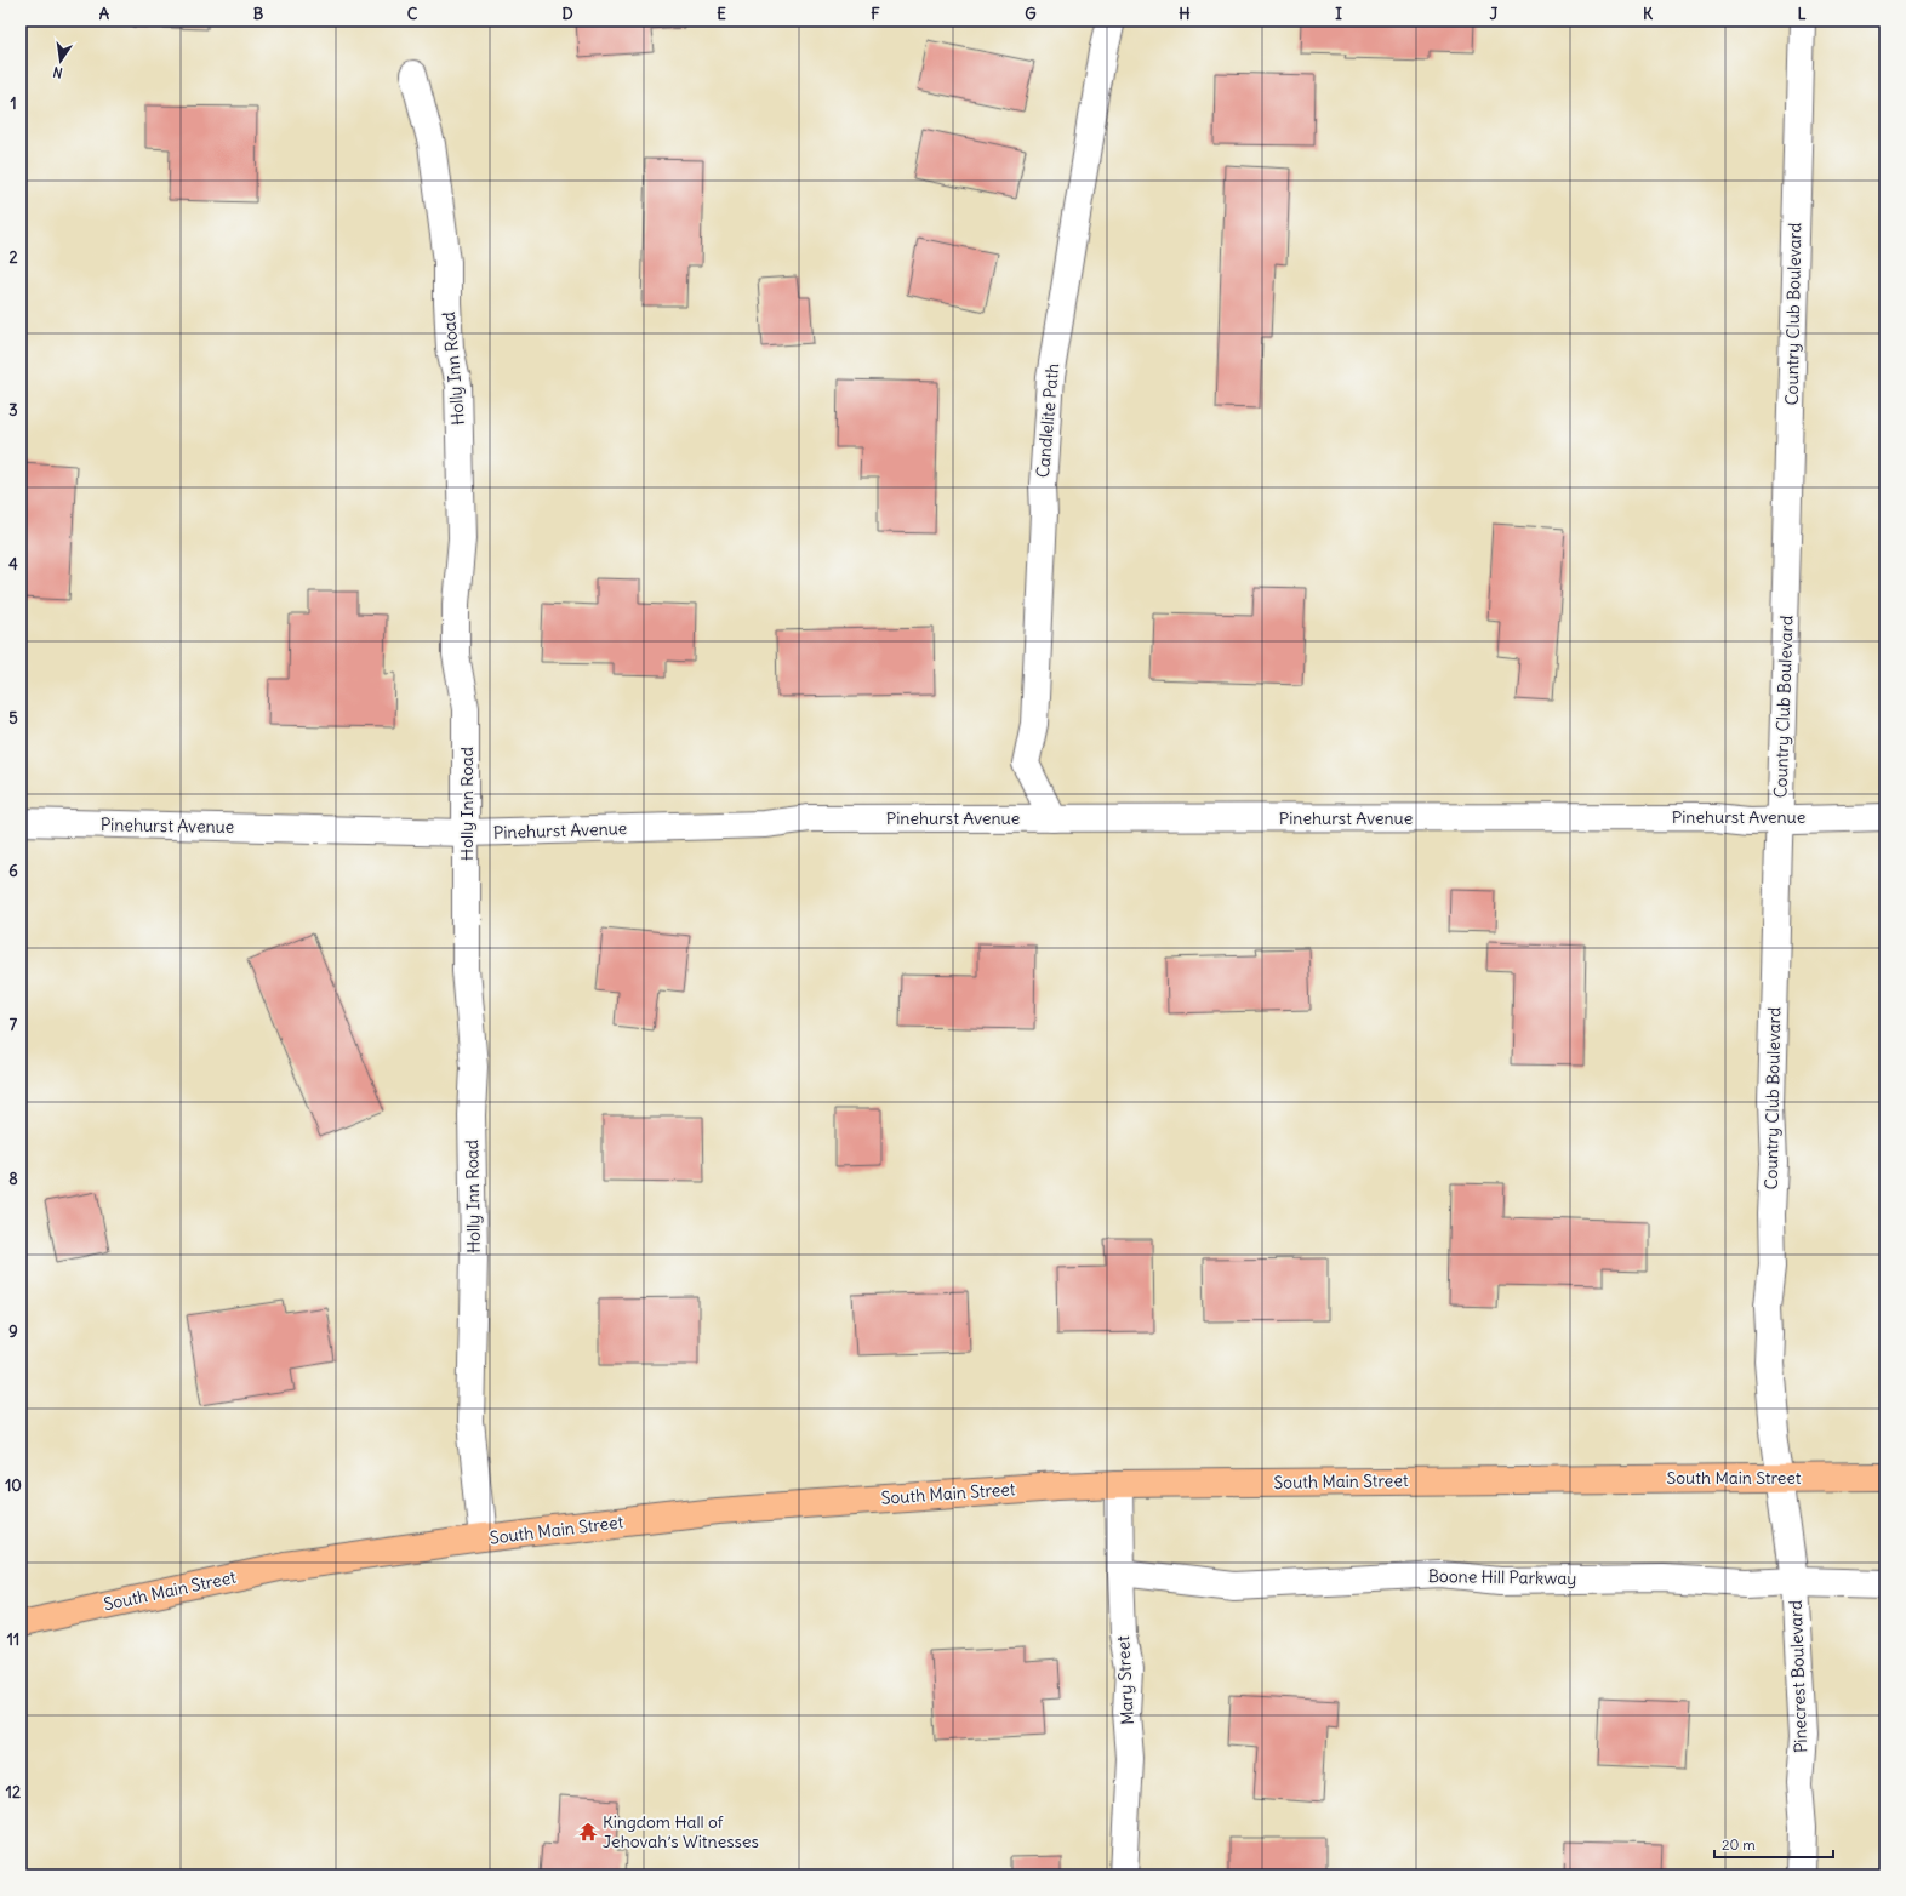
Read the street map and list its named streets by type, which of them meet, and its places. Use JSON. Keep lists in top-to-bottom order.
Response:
{
  "streets": {
    "main road": ["South Main Street"],
    "street": [
      "Country Club Boulevard",
      "Holly Inn Road",
      "Candlelite Path",
      "Pinehurst Avenue",
      "Boone Hill Parkway",
      "Pinecrest Boulevard",
      "Mary Street"
    ]
  },
  "crossings": [
    ["Country Club Boulevard", "Pinehurst Avenue"],
    ["Country Club Boulevard", "South Main Street"],
    ["Country Club Boulevard", "Pinecrest Boulevard"],
    ["Holly Inn Road", "Pinehurst Avenue"],
    ["Holly Inn Road", "South Main Street"],
    ["Candlelite Path", "Pinehurst Avenue"],
    ["South Main Street", "Pinecrest Boulevard"],
    ["South Main Street", "Mary Street"],
    ["Boone Hill Parkway", "Pinecrest Boulevard"],
    ["Boone Hill Parkway", "Mary Street"]
  ],
  "places": {
    "temple": ["Kingdom Hall of Jehovah’s Witnesses"]
  },
  "scale_bar": "20 m",
  "north": "bottom",
  "grid": {
    "columns": [
      "A",
      "B",
      "C",
      "D",
      "E",
      "F",
      "G",
      "H",
      "I",
      "J",
      "K",
      "L"
    ],
    "rows": [
      "1",
      "2",
      "3",
      "4",
      "5",
      "6",
      "7",
      "8",
      "9",
      "10",
      "11",
      "12"
    ]
  }
}
